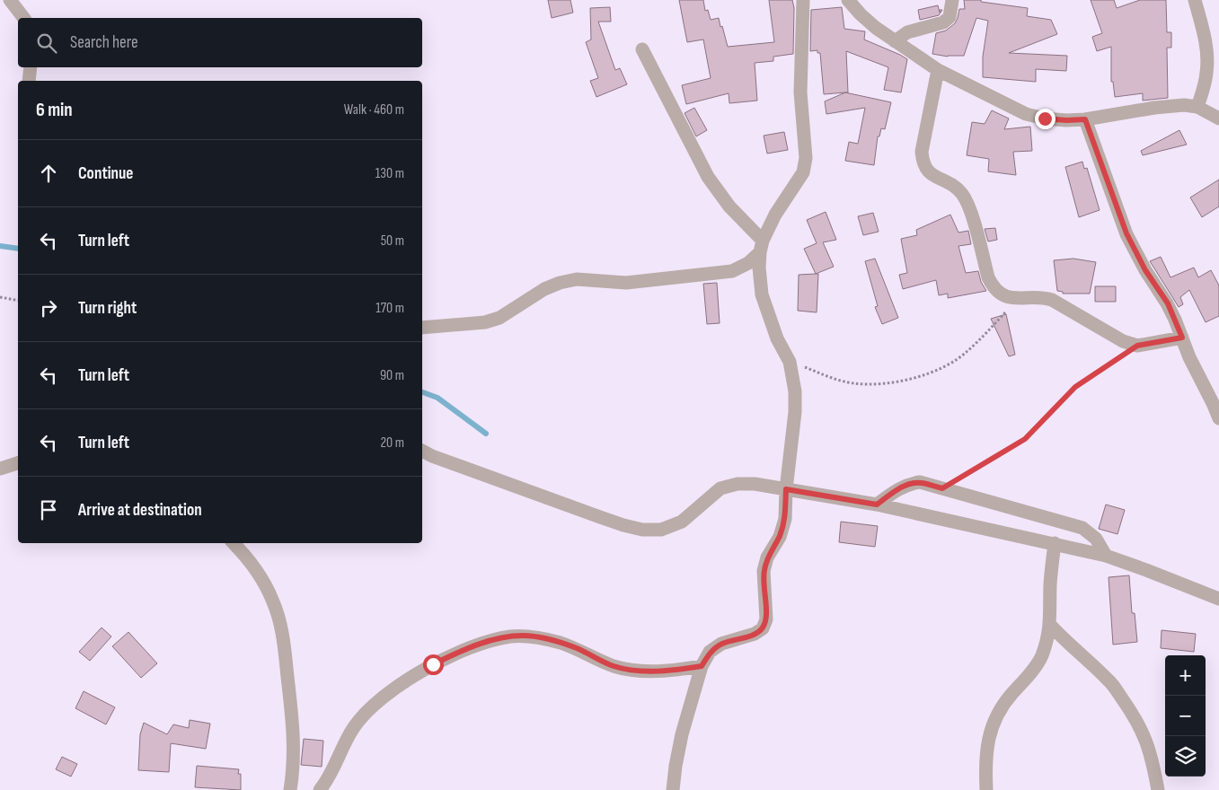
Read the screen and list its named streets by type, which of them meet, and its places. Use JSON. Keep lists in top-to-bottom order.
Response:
{
  "page": {
    "search": "Search here",
    "heading": ["6 min", "Walk · 460 m"],
    "list": [
      ["Continue", "130 m"],
      ["Turn left", "50 m"],
      ["Turn right", "170 m"],
      ["Turn left", "90 m"],
      ["Turn left", "20 m"],
      "Arrive at destination"
    ],
    "map_buttons": ["+", "−"]
  }
}
